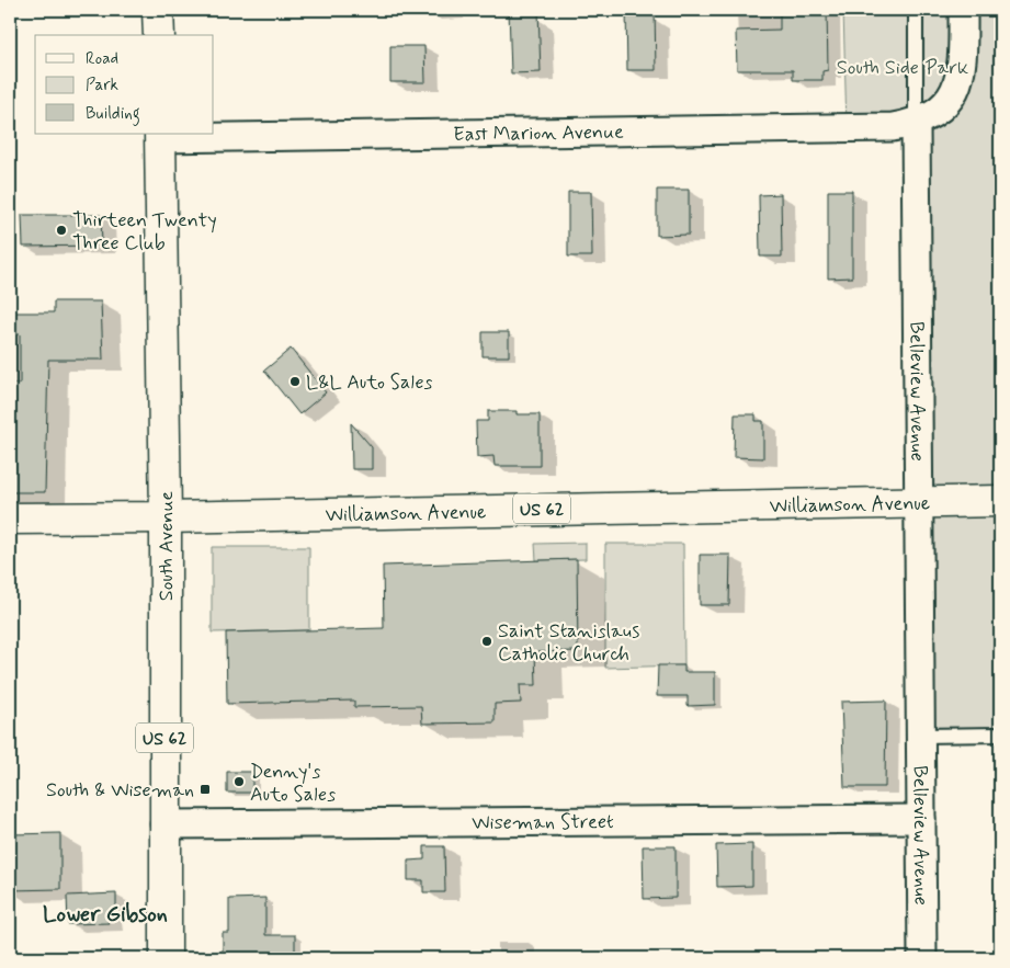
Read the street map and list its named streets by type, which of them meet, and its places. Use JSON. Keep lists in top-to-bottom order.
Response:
{
  "streets": {
    "main road": ["Williamson Avenue", "US 62", "South Avenue"],
    "street": ["East Marion Avenue", "Belleview Avenue", "Wiseman Street"]
  },
  "crossings": [
    ["East Marion Avenue", "Belleview Avenue"],
    ["East Marion Avenue", "South Avenue"],
    ["Belleview Avenue", "Williamson Avenue"],
    ["Belleview Avenue", "Wiseman Street"],
    ["Williamson Avenue", "South Avenue"],
    ["South Avenue", "Wiseman Street"]
  ],
  "districts": ["Lower Gibson"],
  "parks": ["South Side Park"],
  "places": {
    "other": [
      "Thirteen Twenty Three Club",
      "L&L Auto Sales",
      "Saint Stanislaus Catholic Church",
      "Denny's Auto Sales"
    ],
    "transit": ["South & Wiseman"]
  },
  "legend": ["Road", "Park", "Building"]
}
